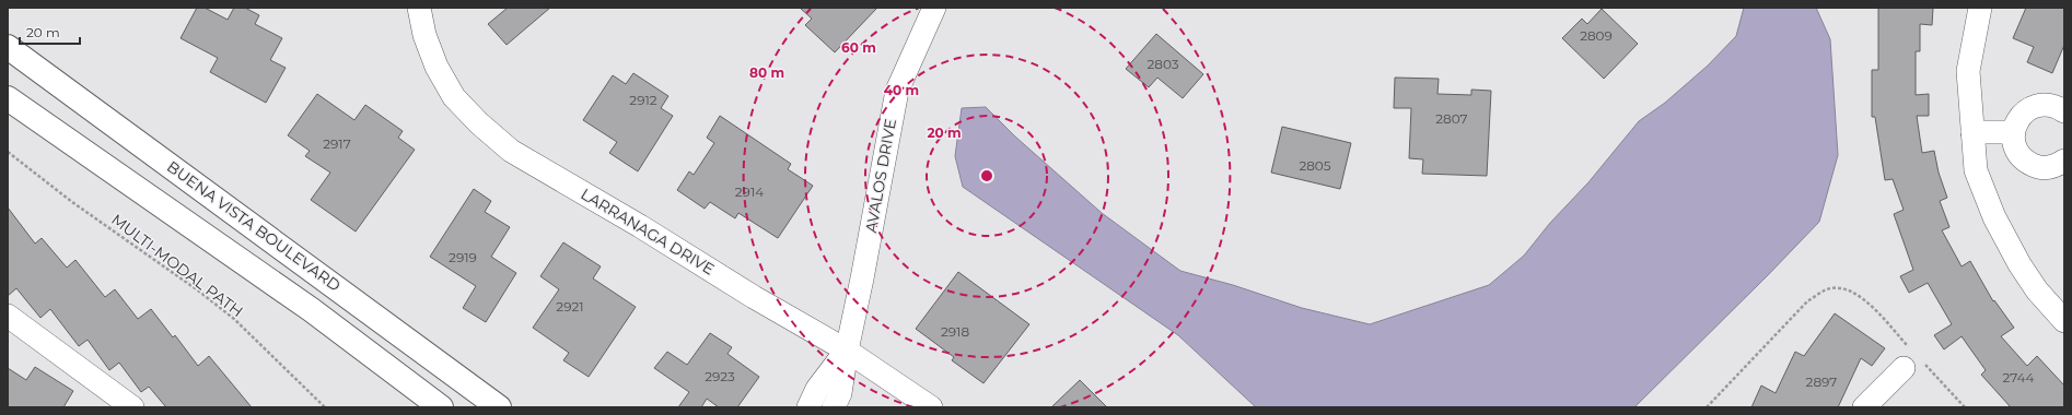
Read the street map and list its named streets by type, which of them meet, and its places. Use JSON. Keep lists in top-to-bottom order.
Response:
{
  "streets": {
    "main road": ["BUENA VISTA BOULEVARD"],
    "street": ["AVALOS DRIVE", "LARRANAGA DRIVE"],
    "path": ["MULTI-MODAL PATH"]
  },
  "crossings": [
    ["AVALOS DRIVE", "LARRANAGA DRIVE"]
  ],
  "house_numbers": [
    "2809",
    "2803",
    "2912",
    "2807",
    "2917",
    "2805",
    "2914",
    "2919",
    "2921",
    "2918",
    "2923",
    "2744",
    "2897"
  ],
  "scale_bar": "20 m",
  "rings": [
    "60 m",
    "80 m",
    "40 m",
    "20 m"
  ]
}
